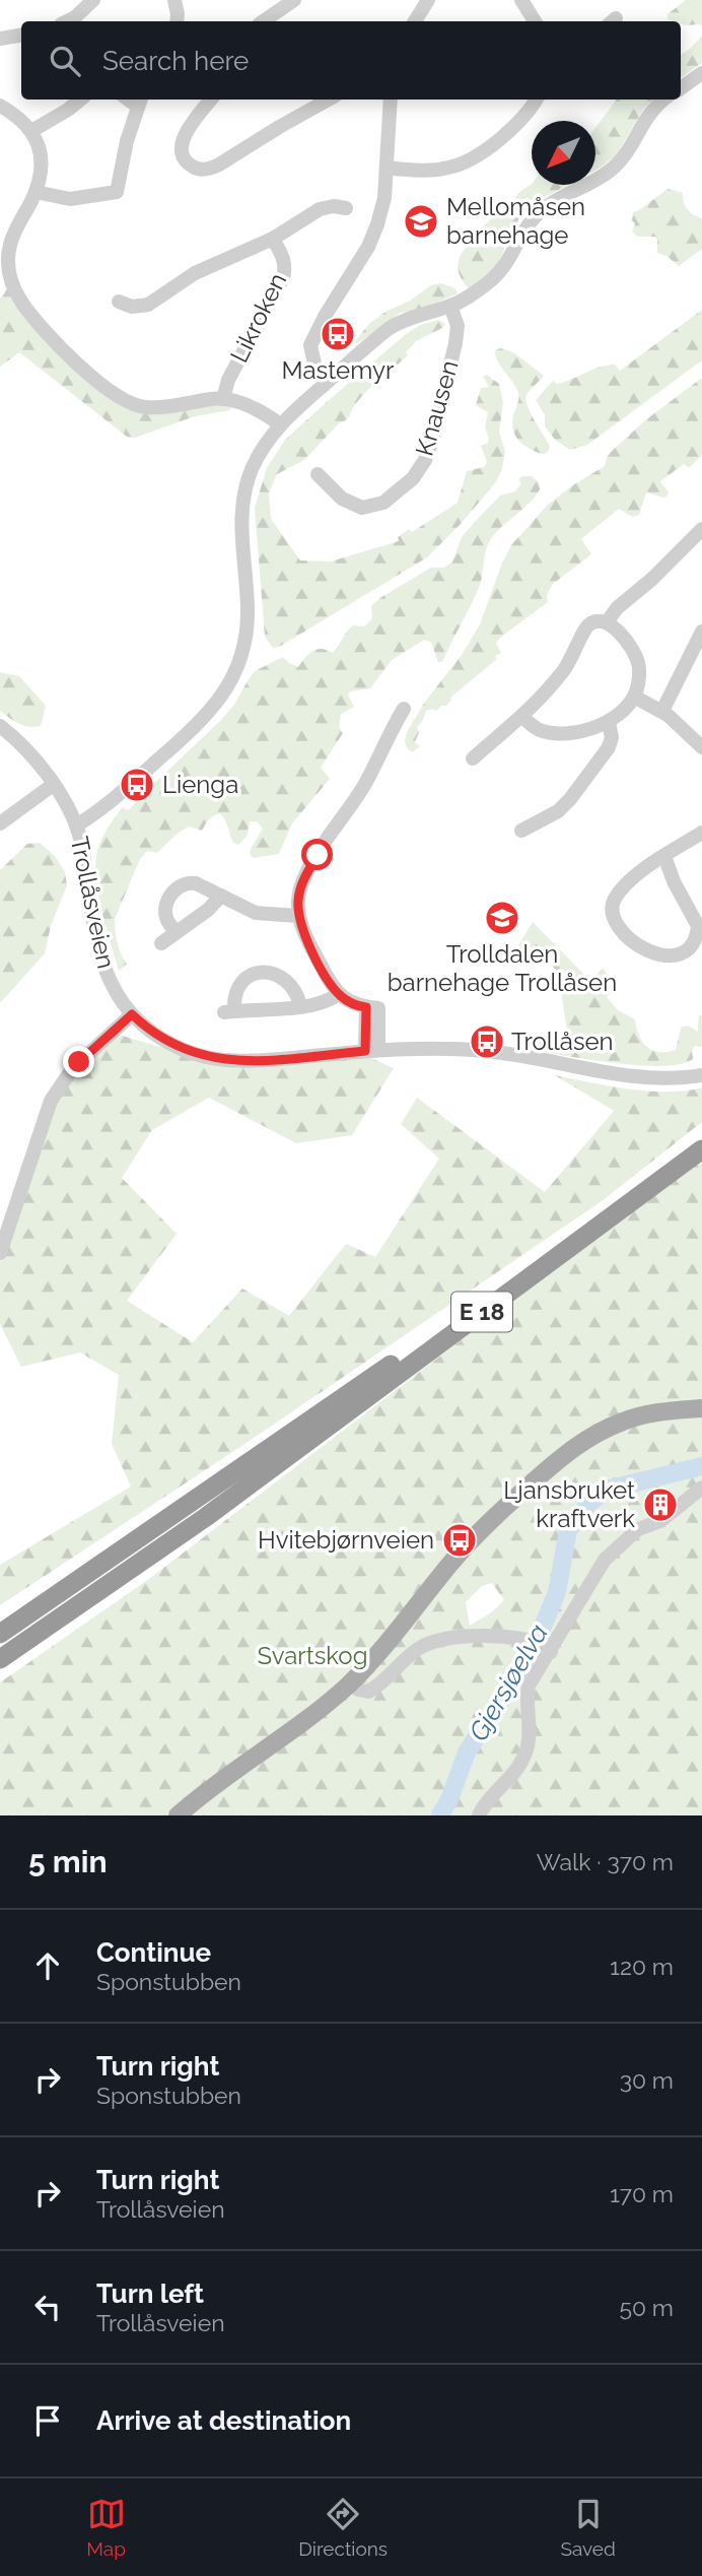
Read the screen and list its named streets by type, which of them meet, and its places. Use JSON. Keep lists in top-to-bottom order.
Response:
{
  "streets": {
    "highway": ["E 18"],
    "street": ["Likroken", "Knausen", "Trollåsveien"]
  },
  "water": ["Gjersjøelva"],
  "parks": ["Svartskog"],
  "places": {
    "school or university": ["Mellomåsen barnehage", "Trolldalen barnehage Trollåsen"],
    "bus stop": [
      "Mastemyr",
      "Lienga",
      "Trollåsen",
      "Hvitebjørnveien"
    ],
    "building": ["Ljansbruket kraftverk"]
  },
  "north": "bottom left",
  "page": {
    "search": "Search here",
    "heading": ["5 min", "Walk · 370 m"],
    "list": [
      ["Continue", "Sponstubben", "120 m"],
      ["Turn right", "Sponstubben", "30 m"],
      ["Turn right", "Trollåsveien", "170 m"],
      ["Turn left", "Trollåsveien", "50 m"],
      "Arrive at destination"
    ],
    "nav": ["Map", "Directions", "Saved"]
  }
}
